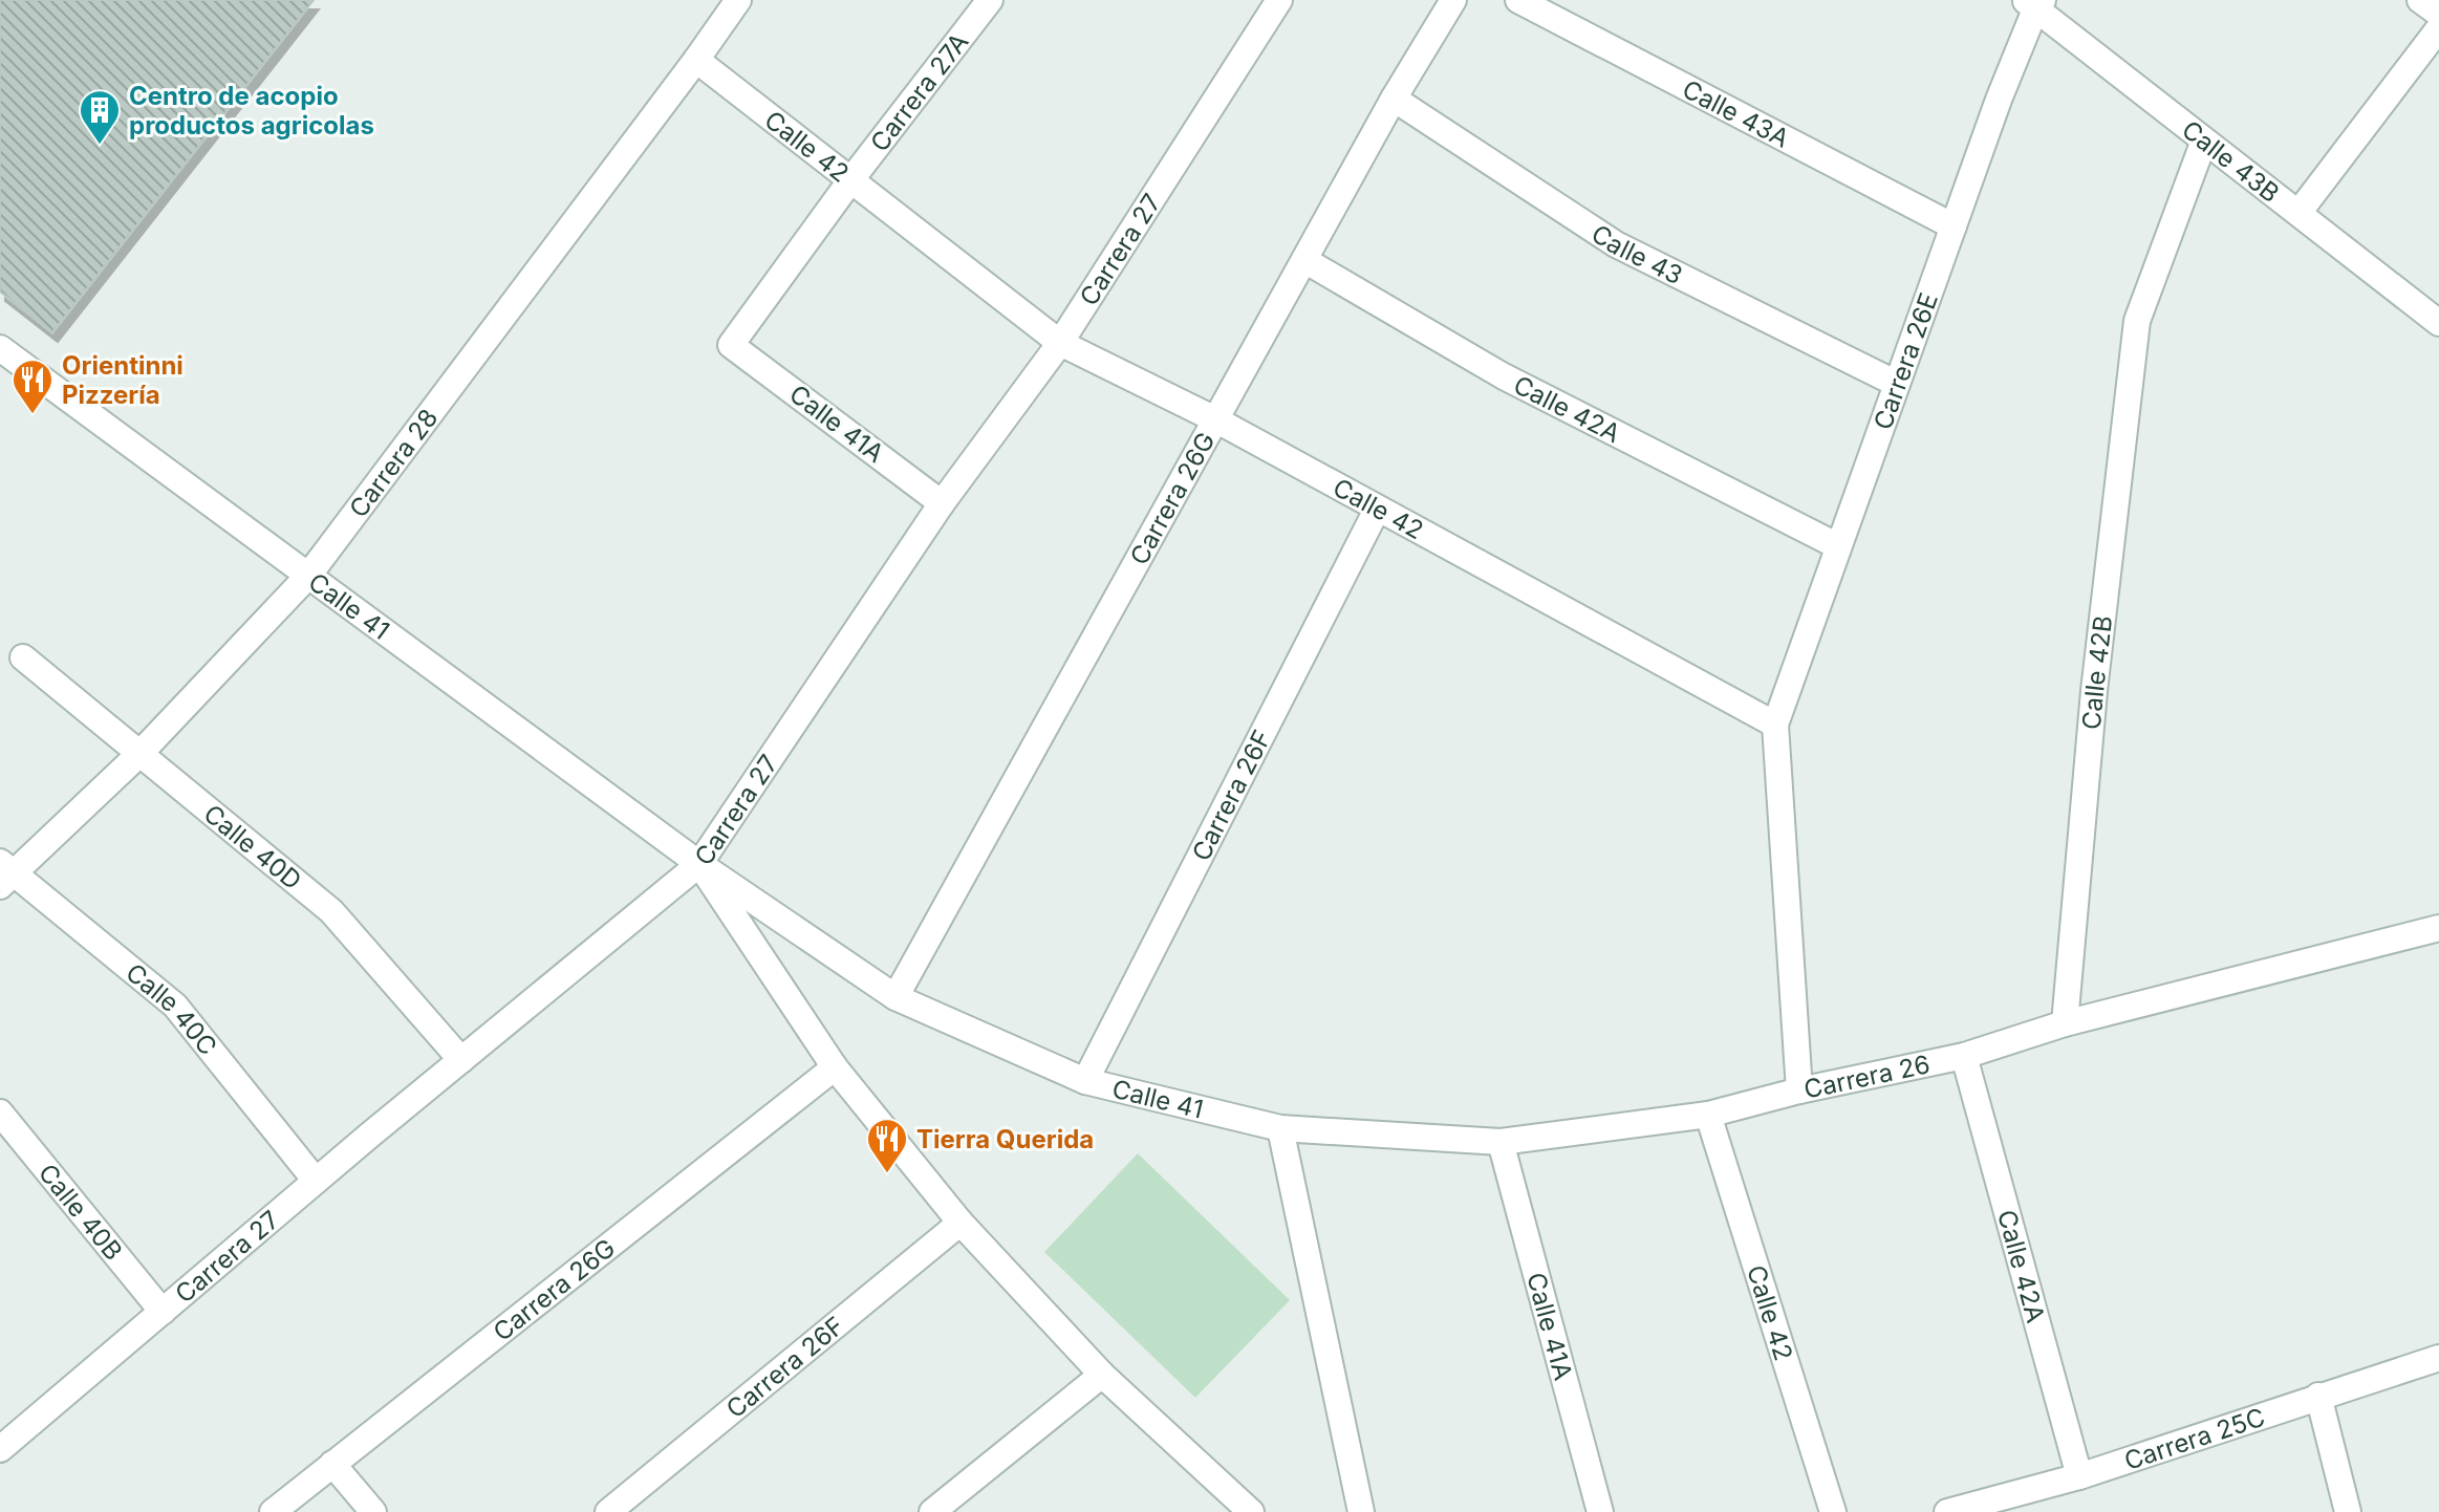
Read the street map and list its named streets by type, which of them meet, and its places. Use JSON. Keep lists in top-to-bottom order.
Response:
{
  "streets": {
    "street": [
      "Carrera 27A",
      "Calle 43A",
      "Calle 42",
      "Calle 43B",
      "Carrera 27",
      "Calle 43",
      "Carrera 26E",
      "Calle 42A",
      "Calle 41A",
      "Carrera 28",
      "Carrera 26G",
      "Calle 41",
      "Calle 42B",
      "Carrera 26F",
      "Calle 40D",
      "Calle 40C",
      "Carrera 26",
      "Calle 40B",
      "Carrera 25C"
    ]
  },
  "crossings": [
    ["Carrera 27A", "Calle 42"],
    ["Carrera 27A", "Calle 41A"],
    ["Calle 43A", "Carrera 26E"],
    ["Calle 42", "Carrera 27"],
    ["Calle 42", "Carrera 26E"],
    ["Calle 42", "Carrera 28"],
    ["Calle 42", "Carrera 26G"],
    ["Calle 42", "Carrera 26F"],
    ["Calle 42", "Carrera 26"],
    ["Calle 43B", "Carrera 26E"],
    ["Calle 43B", "Calle 42B"],
    ["Carrera 27", "Calle 41A"],
    ["Carrera 27", "Calle 41"],
    ["Carrera 27", "Calle 40D"],
    ["Carrera 27", "Calle 40C"],
    ["Carrera 27", "Calle 40B"],
    ["Calle 43", "Carrera 26E"],
    ["Calle 43", "Carrera 26G"],
    ["Carrera 26E", "Calle 42A"],
    ["Calle 42A", "Carrera 26G"],
    ["Calle 42A", "Carrera 26"],
    ["Calle 42A", "Carrera 25C"],
    ["Calle 41A", "Carrera 26"],
    ["Carrera 28", "Calle 41"],
    ["Carrera 28", "Calle 40D"],
    ["Carrera 28", "Calle 40C"],
    ["Carrera 26G", "Calle 41"],
    ["Calle 41", "Carrera 26F"],
    ["Calle 41", "Carrera 26"],
    ["Calle 42B", "Carrera 26"]
  ],
  "places": {
    "building": ["Centro de acopio productos agricolas"],
    "restaurant": ["Orientinni Pizzería", "Tierra Querida"]
  }
}
